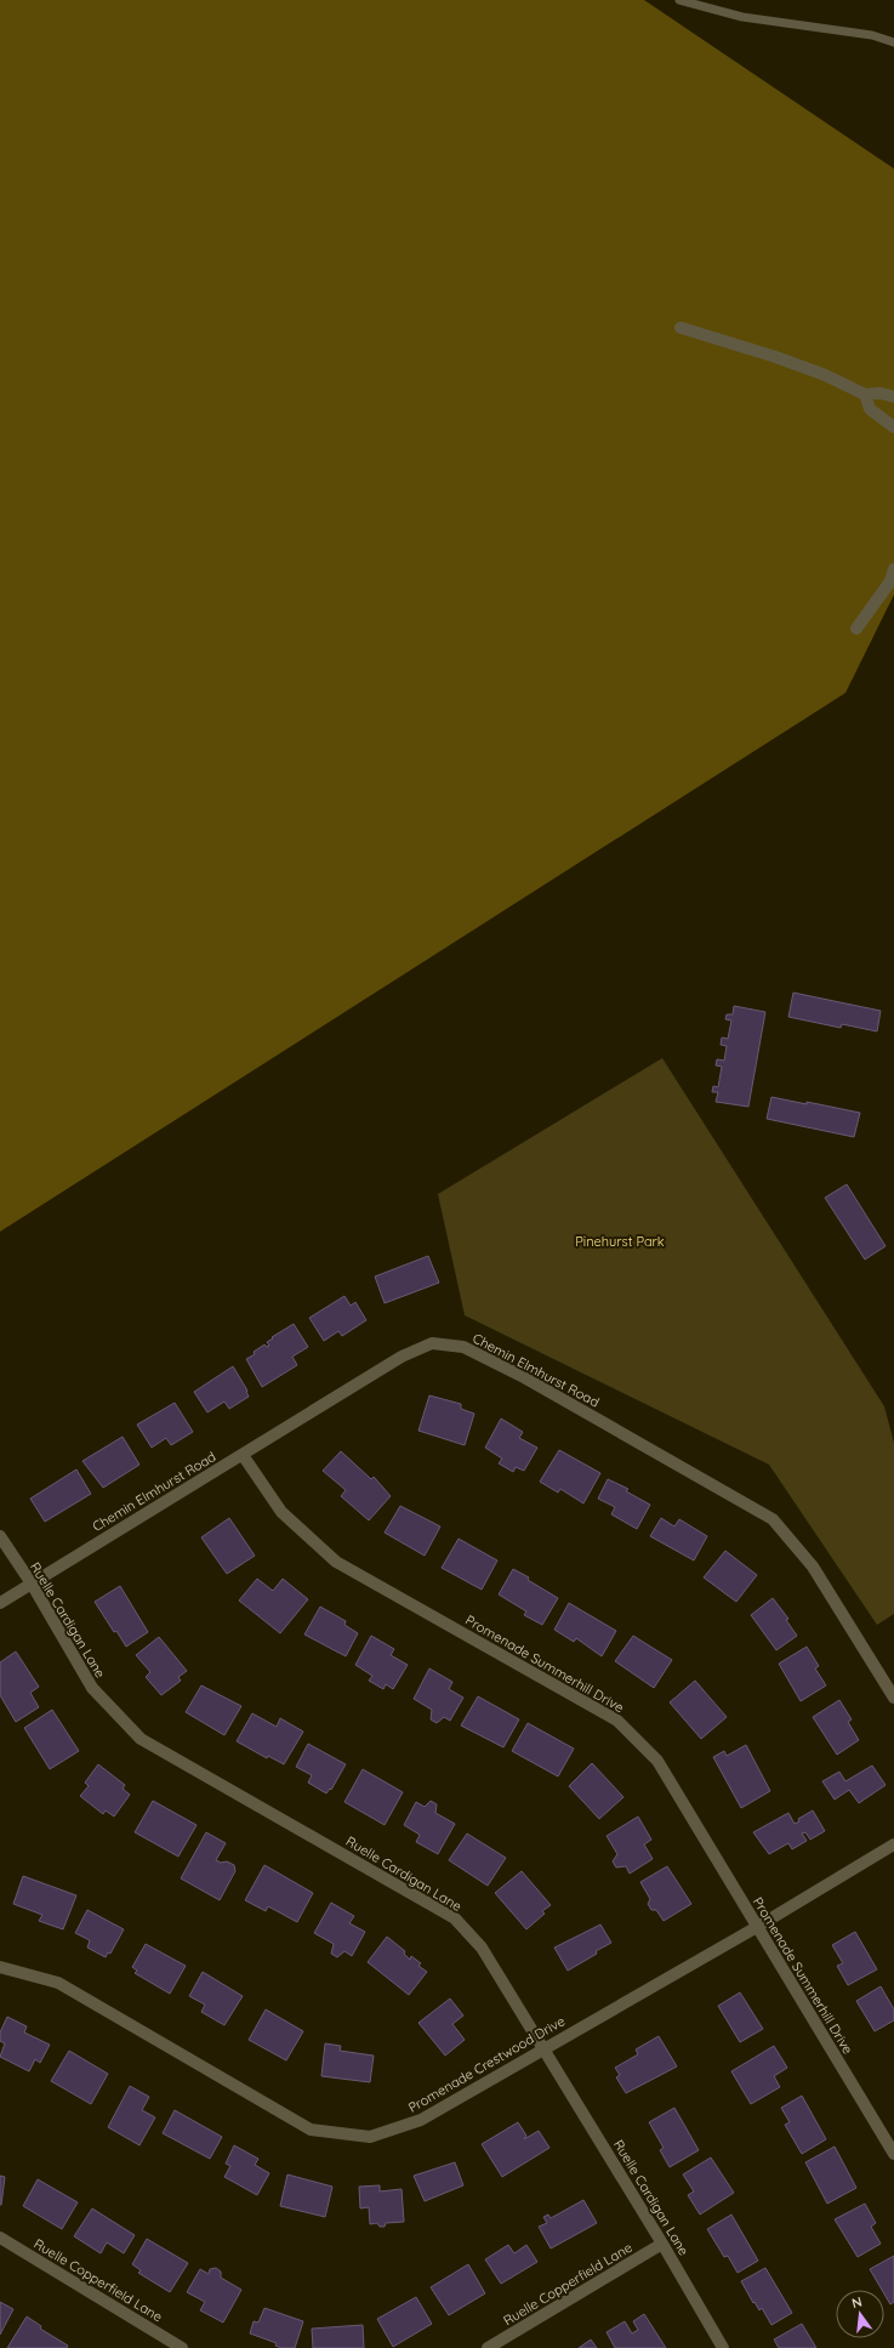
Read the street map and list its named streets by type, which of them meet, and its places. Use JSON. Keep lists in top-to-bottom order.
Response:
{
  "streets": {
    "street": [
      "Chemin Elmhurst Road",
      "Ruelle Cardigan Lane",
      "Promenade Summerhill Drive",
      "Promenade Crestwood Drive",
      "Ruelle Copperfield Lane"
    ]
  },
  "crossings": [
    ["Chemin Elmhurst Road", "Ruelle Cardigan Lane"],
    ["Chemin Elmhurst Road", "Promenade Summerhill Drive"],
    ["Ruelle Cardigan Lane", "Promenade Crestwood Drive"],
    ["Ruelle Cardigan Lane", "Ruelle Copperfield Lane"],
    ["Promenade Summerhill Drive", "Promenade Crestwood Drive"]
  ],
  "parks": ["Pinehurst Park"],
  "north": "top"
}
